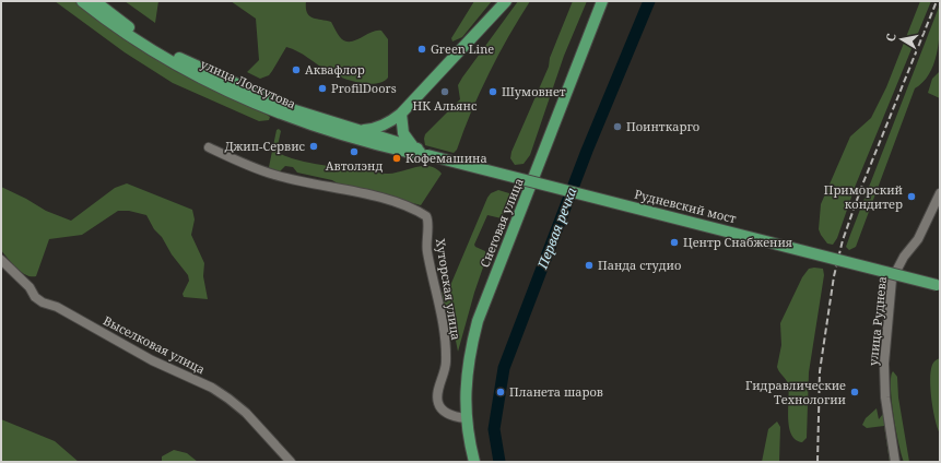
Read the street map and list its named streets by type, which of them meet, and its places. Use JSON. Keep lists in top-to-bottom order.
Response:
{
  "streets": {
    "main road": ["улица Лоскутова", "Рудневский мост", "Снеговая улица"],
    "street": ["Хуторская улица", "улица Руднева", "Выселковая улица"]
  },
  "crossings": [
    ["улица Лоскутова", "Рудневский мост"],
    ["Снеговая улица", "Хуторская улица"]
  ],
  "water": ["Первая речка"],
  "places": [
    "Green Line",
    "Аквафлор",
    "ProfilDoors",
    "НК Альянс",
    "Шумовнет",
    "Поинткарго",
    "Джип-Сервис",
    "Автолэнд",
    "Кофемашина",
    "Приморский кондитер",
    "Центр Снабжения",
    "Панда студио",
    "Планета шаров",
    "Гидравлические Технологии"
  ],
  "north": "left"
}
